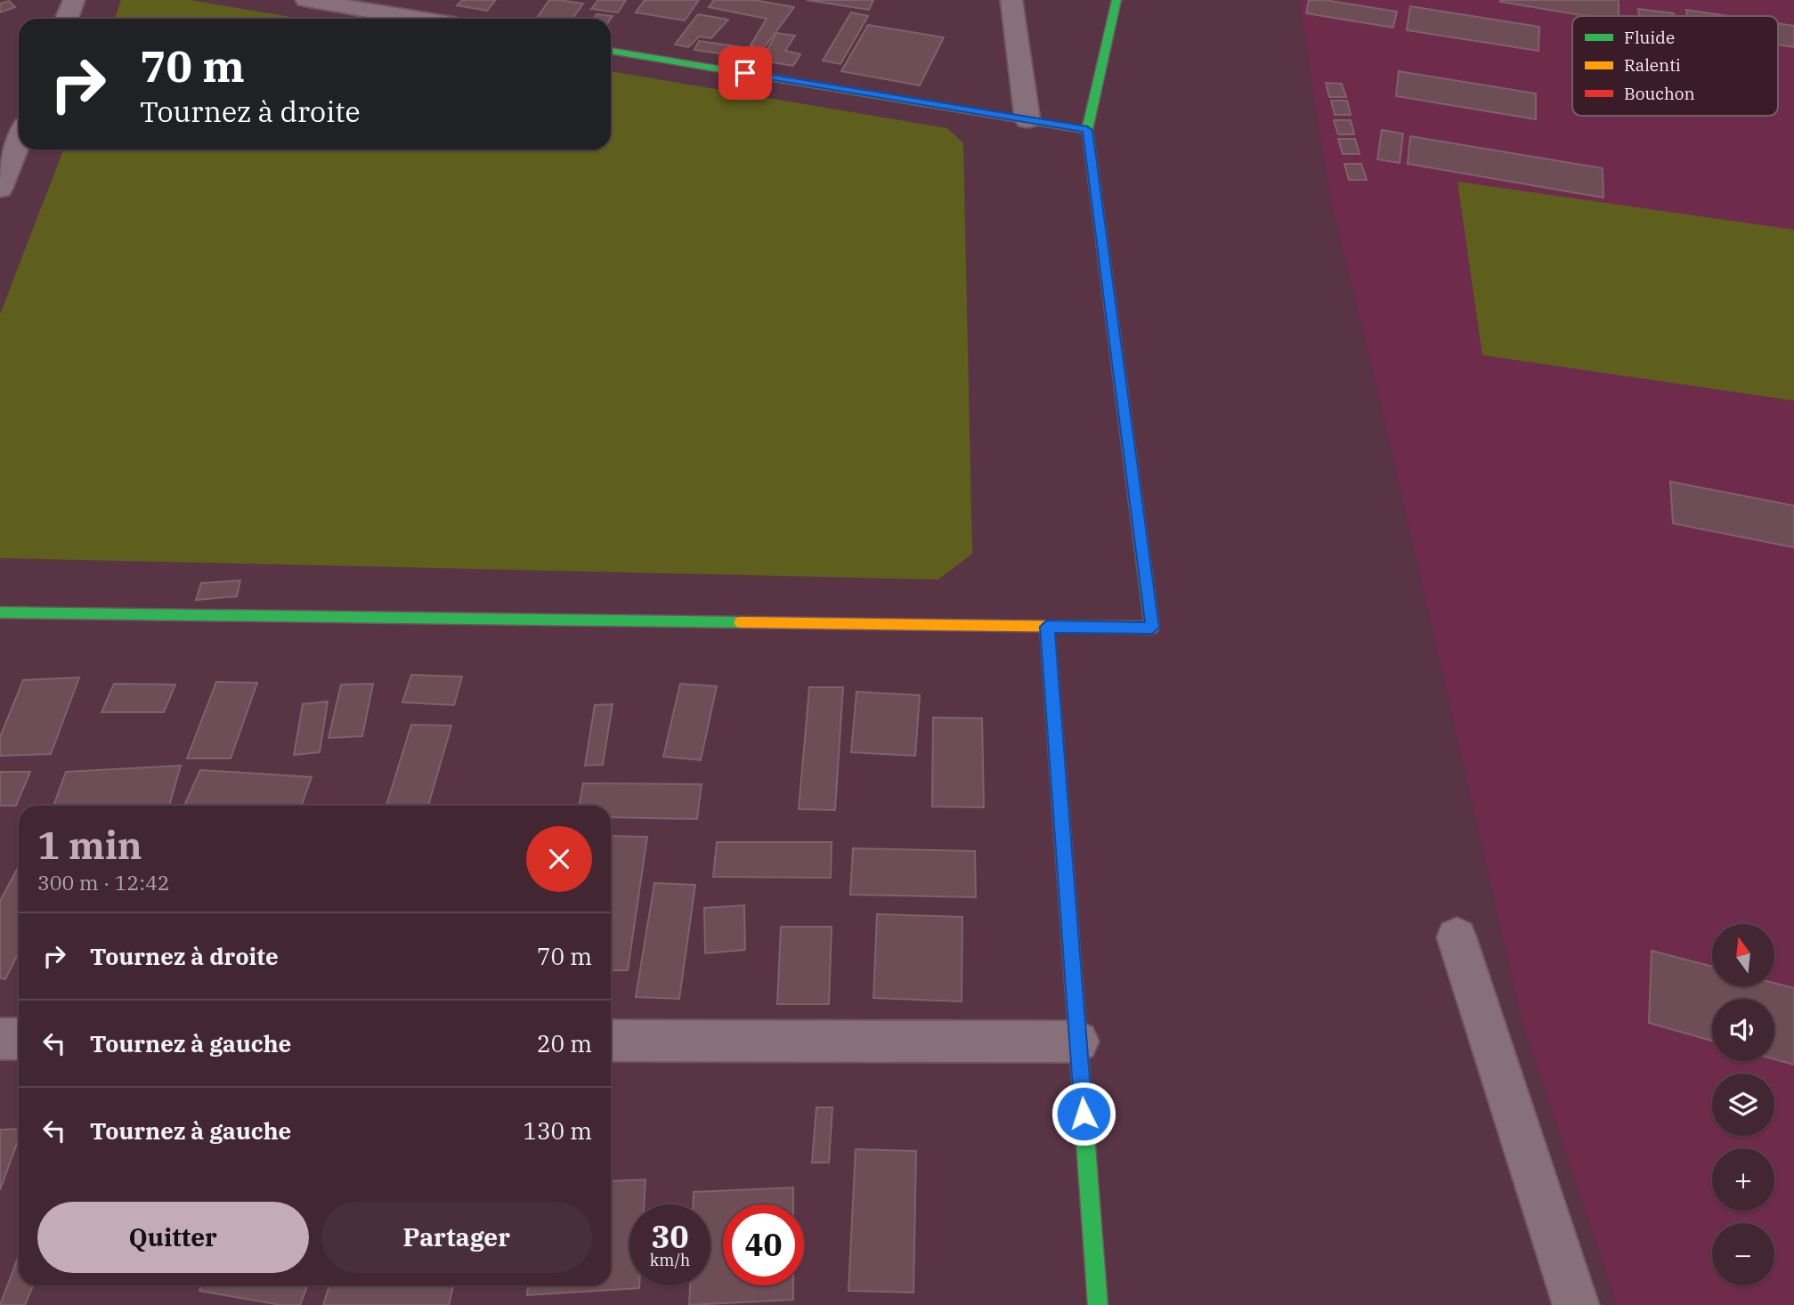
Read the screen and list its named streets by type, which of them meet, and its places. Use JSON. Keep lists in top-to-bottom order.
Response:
{
  "legend": ["Fluide", "Ralenti", "Bouchon"],
  "north": "top",
  "page": {
    "turn": ["70 m", "Tournez à droite"],
    "heading": ["1 min", "300 m · 12:42"],
    "list": [
      {
        "name": "Tournez à droite",
        "value": "70 m"
      },
      {
        "name": "Tournez à gauche",
        "value": "20 m"
      },
      {
        "name": "Tournez à gauche",
        "value": "130 m"
      }
    ],
    "map_buttons": ["+", "−"],
    "buttons": ["Quitter", "Partager"],
    "speed": "30 km/h",
    "limit": "40"
  }
}
